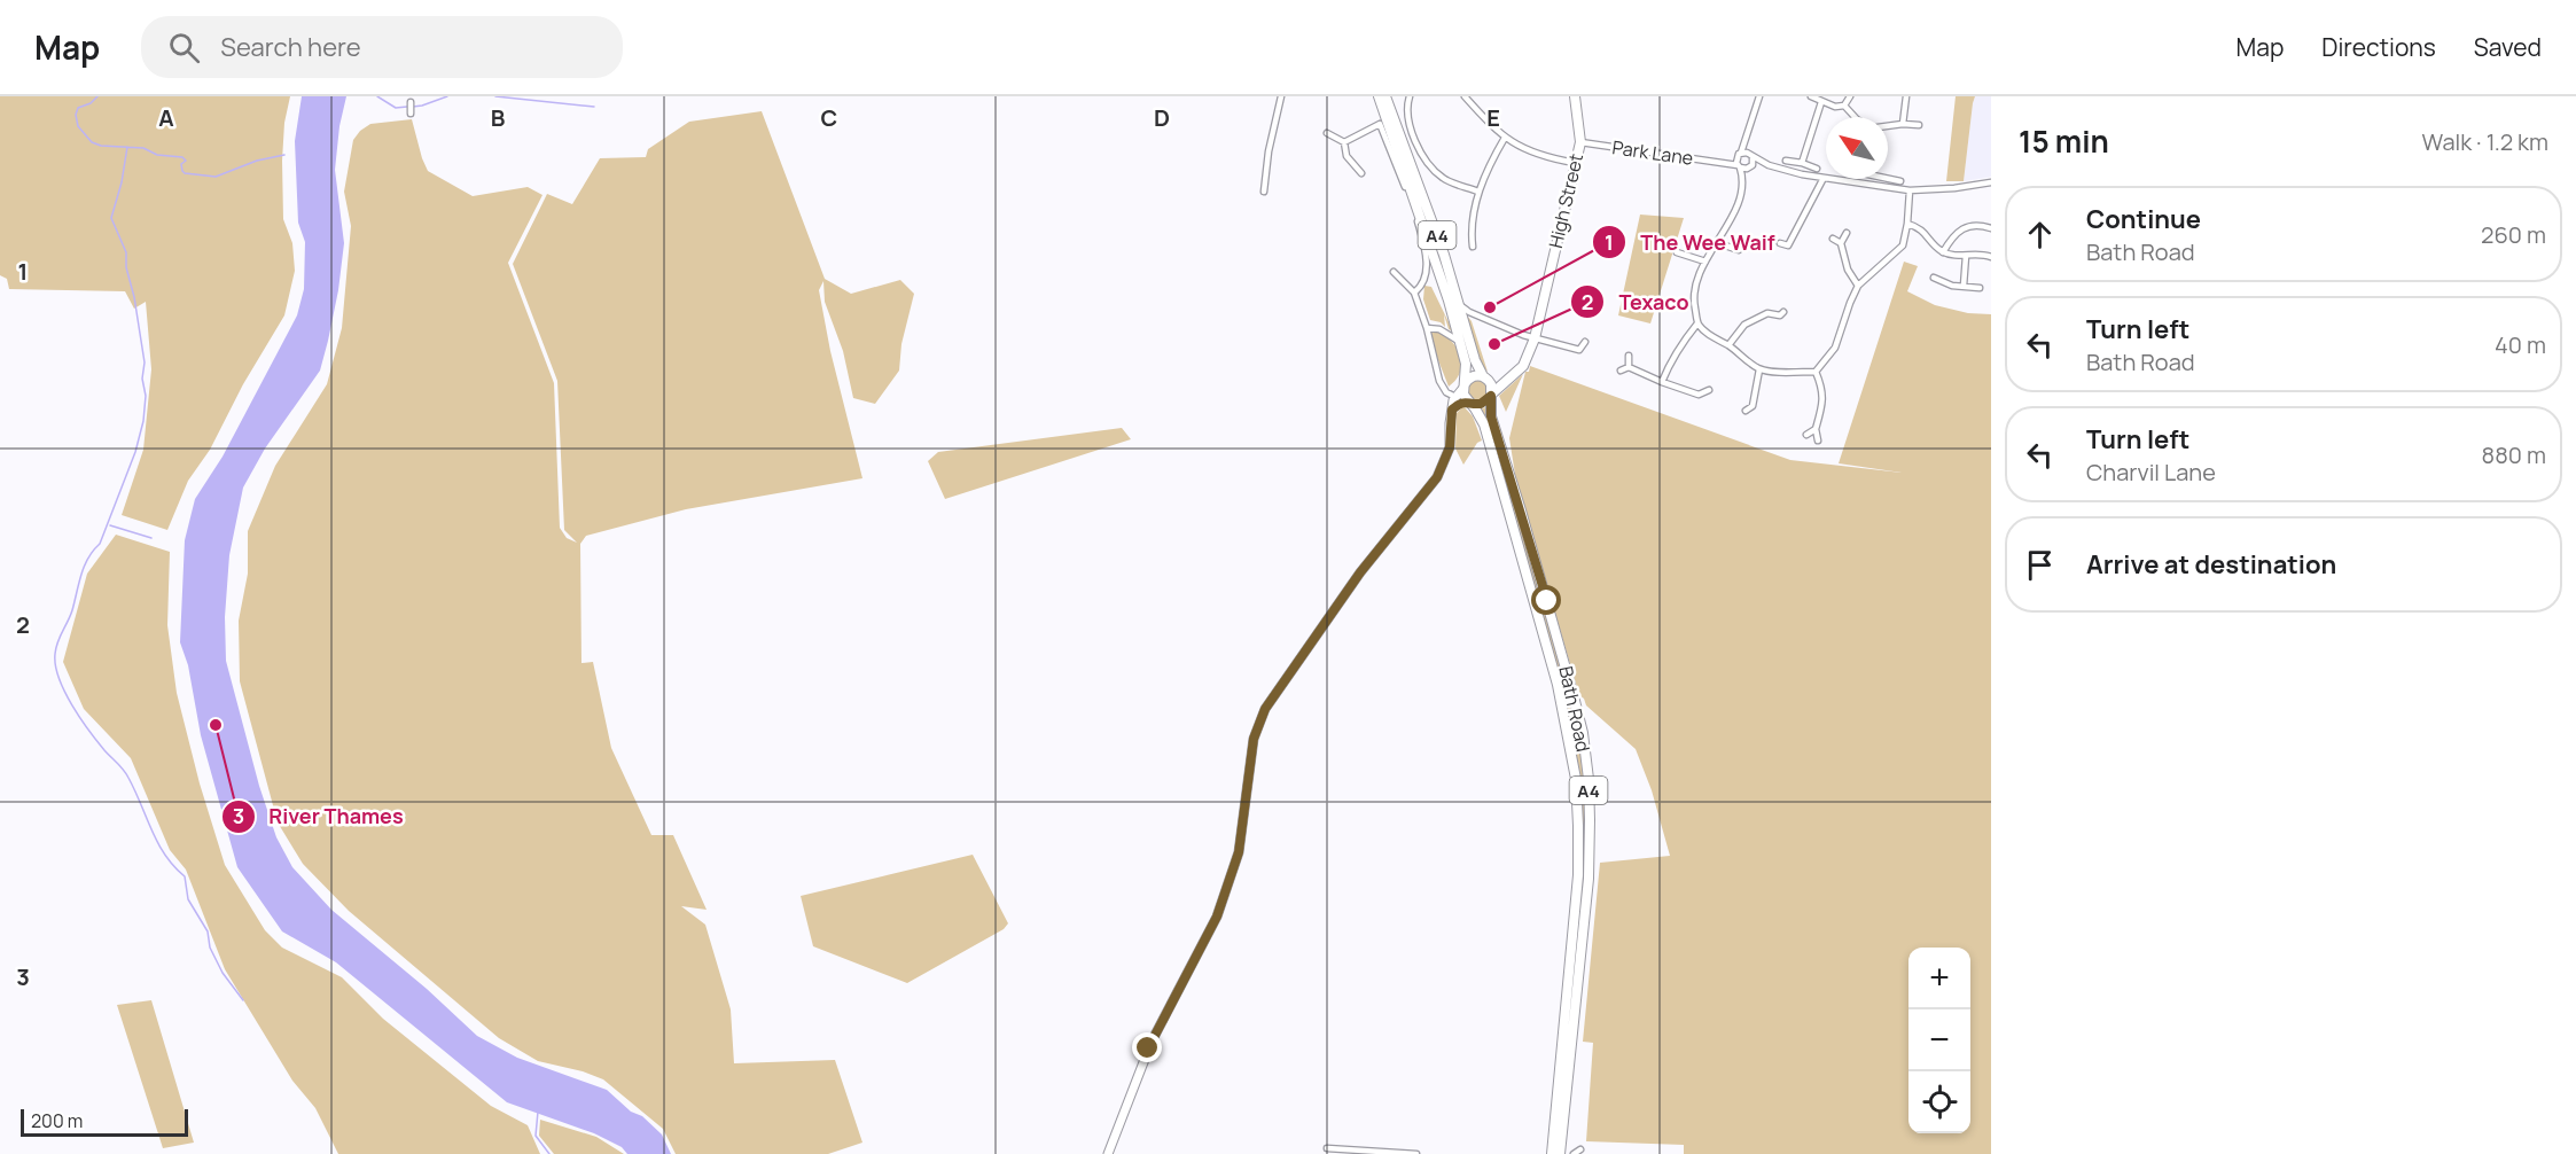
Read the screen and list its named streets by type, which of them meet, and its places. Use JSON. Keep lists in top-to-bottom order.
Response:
{
  "streets": {
    "main road": ["High Street", "A4", "Bath Road"],
    "street": ["Park Lane"]
  },
  "crossings": [
    ["Park Lane", "High Street"],
    ["High Street", "A4"],
    ["High Street", "Bath Road"],
    ["A4", "Bath Road"]
  ],
  "places": ["The Wee Waif", "Texaco", "River Thames"],
  "scale_bar": "200 m",
  "north": "top left",
  "page": {
    "header": "Map",
    "search": "Search here",
    "nav": ["Map", "Directions", "Saved"],
    "heading": ["15 min", "Walk · 1.2 km"],
    "list": [
      ["Continue", "Bath Road", "260 m"],
      ["Turn left", "Bath Road", "40 m"],
      ["Turn left", "Charvil Lane", "880 m"],
      "Arrive at destination"
    ],
    "map_buttons": ["+", "−"],
    "scale": "200 m"
  },
  "grid": {
    "columns": [
      "A",
      "B",
      "C",
      "D",
      "E"
    ],
    "rows": ["1", "2", "3"]
  }
}
